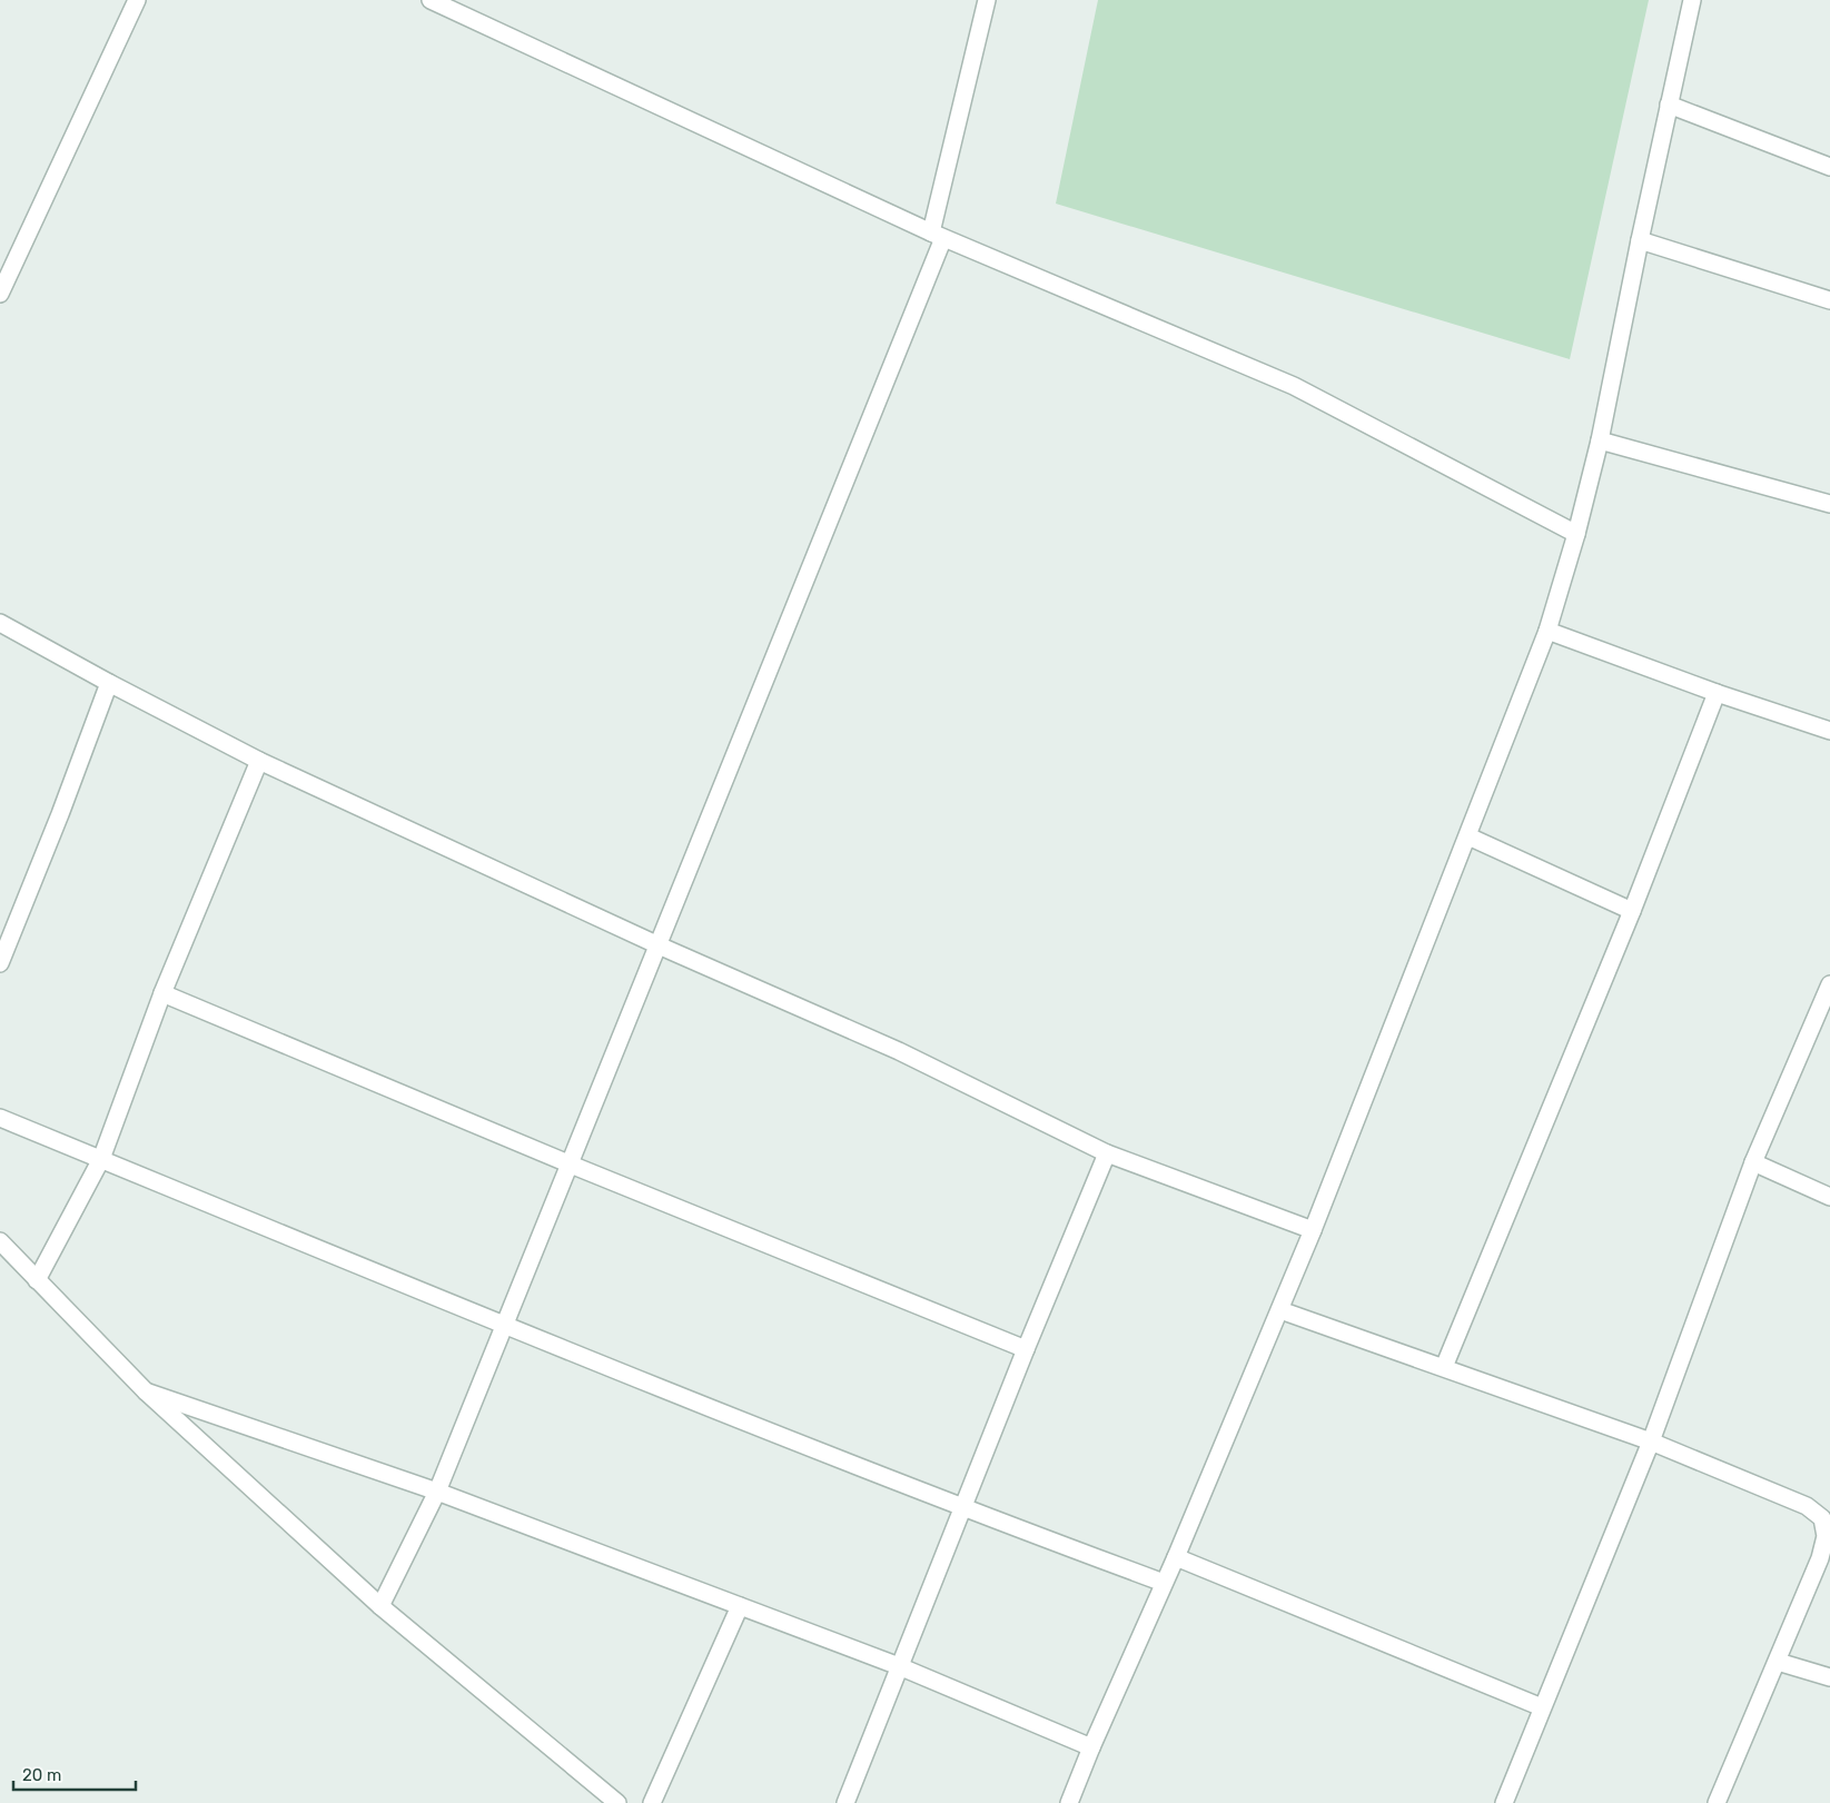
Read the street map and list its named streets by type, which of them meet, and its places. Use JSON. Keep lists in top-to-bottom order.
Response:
{
  "scale_bar": "20 m"
}
